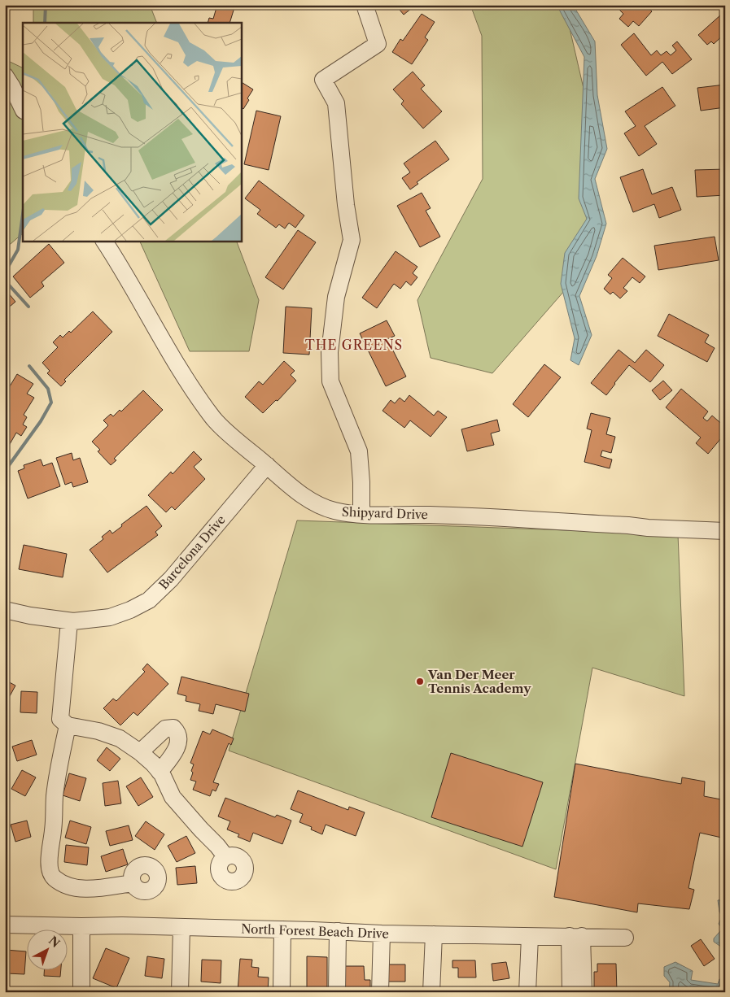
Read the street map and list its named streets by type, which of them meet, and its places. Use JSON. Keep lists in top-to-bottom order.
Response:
{
  "streets": {
    "street": ["Shipyard Drive", "Barcelona Drive", "North Forest Beach Drive"]
  },
  "crossings": [
    ["Shipyard Drive", "Barcelona Drive"]
  ],
  "districts": ["THE GREENS"],
  "places": ["Van Der Meer Tennis Academy"],
  "north": "top right"
}
